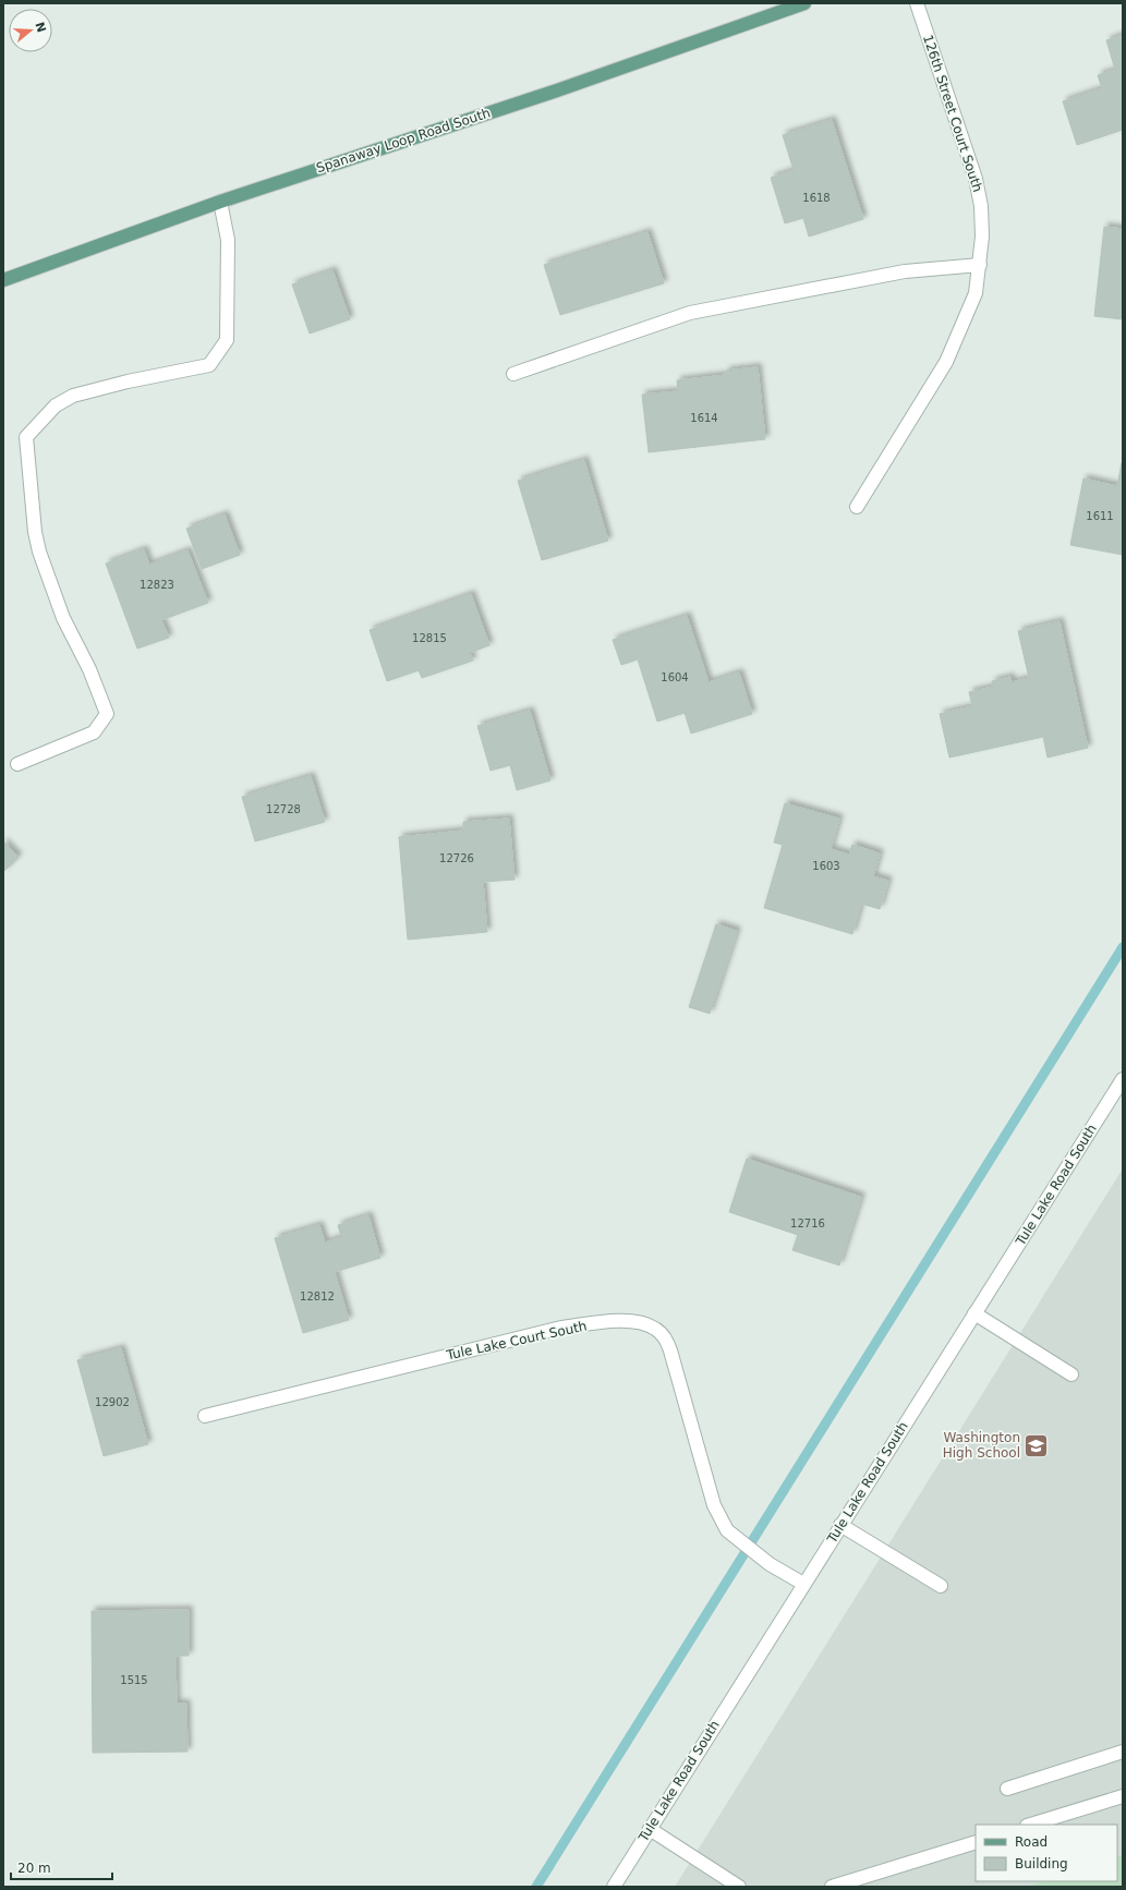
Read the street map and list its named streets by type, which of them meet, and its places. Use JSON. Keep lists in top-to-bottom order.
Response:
{
  "streets": {
    "main road": ["Spanaway Loop Road South"],
    "street": ["126th Street Court South", "Tule Lake Road South", "Tule Lake Court South"]
  },
  "crossings": [
    ["Tule Lake Road South", "Tule Lake Court South"]
  ],
  "places": {
    "school or university": ["Washington High School"]
  },
  "house_numbers": [
    "1618",
    "1614",
    "1611",
    "12823",
    "12815",
    "1604",
    "12728",
    "12726",
    "1603",
    "12716",
    "12812",
    "12902",
    "1515"
  ],
  "legend": ["Road", "Building"],
  "scale_bar": "20 m",
  "north": "right"
}
